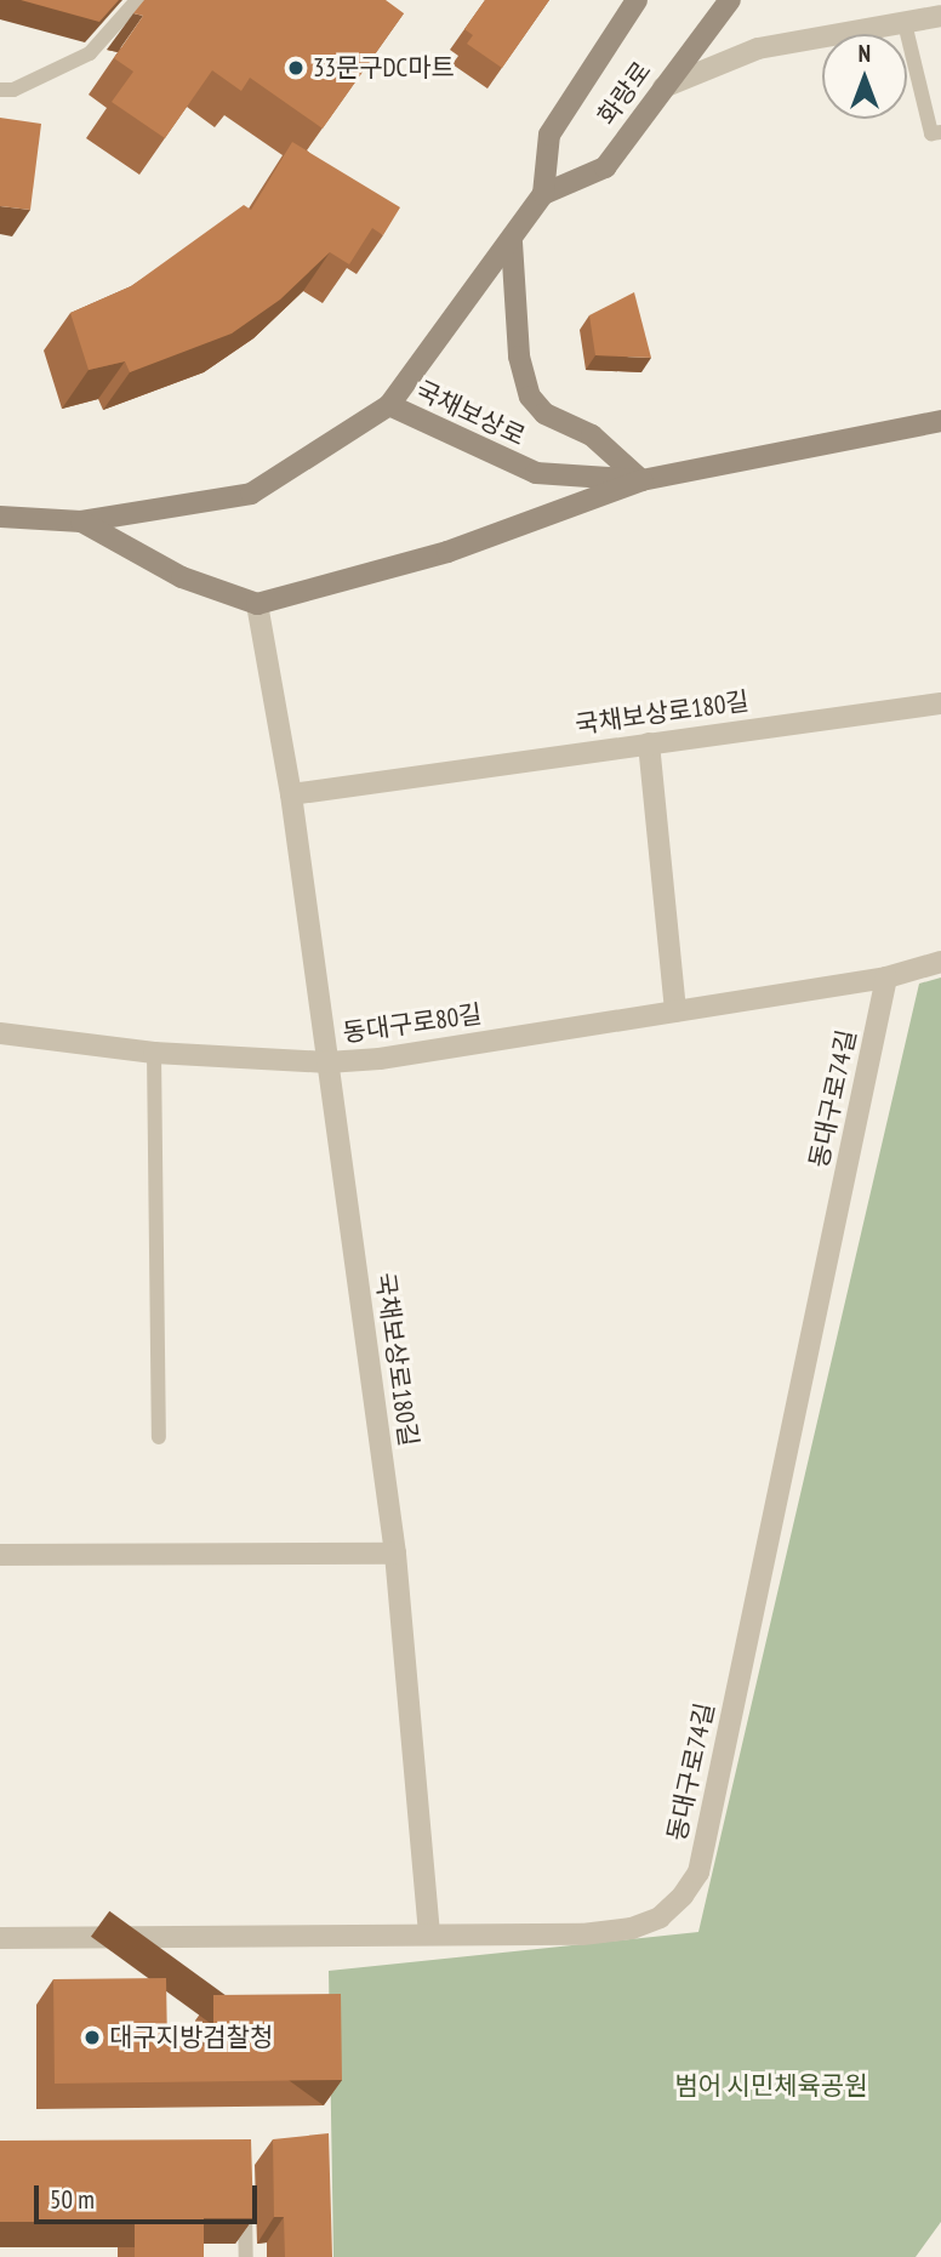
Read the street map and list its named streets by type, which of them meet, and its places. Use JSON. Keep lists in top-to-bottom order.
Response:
{
  "streets": {
    "main road": ["화랑로", "국채보상로"],
    "street": ["국채보상로180길", "동대구로80길", "동대구로74길"]
  },
  "crossings": [
    ["화랑로", "국채보상로"],
    ["국채보상로180길", "동대구로80길"],
    ["국채보상로180길", "동대구로74길"],
    ["동대구로80길", "동대구로74길"]
  ],
  "parks": ["범어 시민체육공원"],
  "places": ["33문구DC마트", "대구지방검찰청"],
  "scale_bar": "50 m",
  "north": "top"
}
